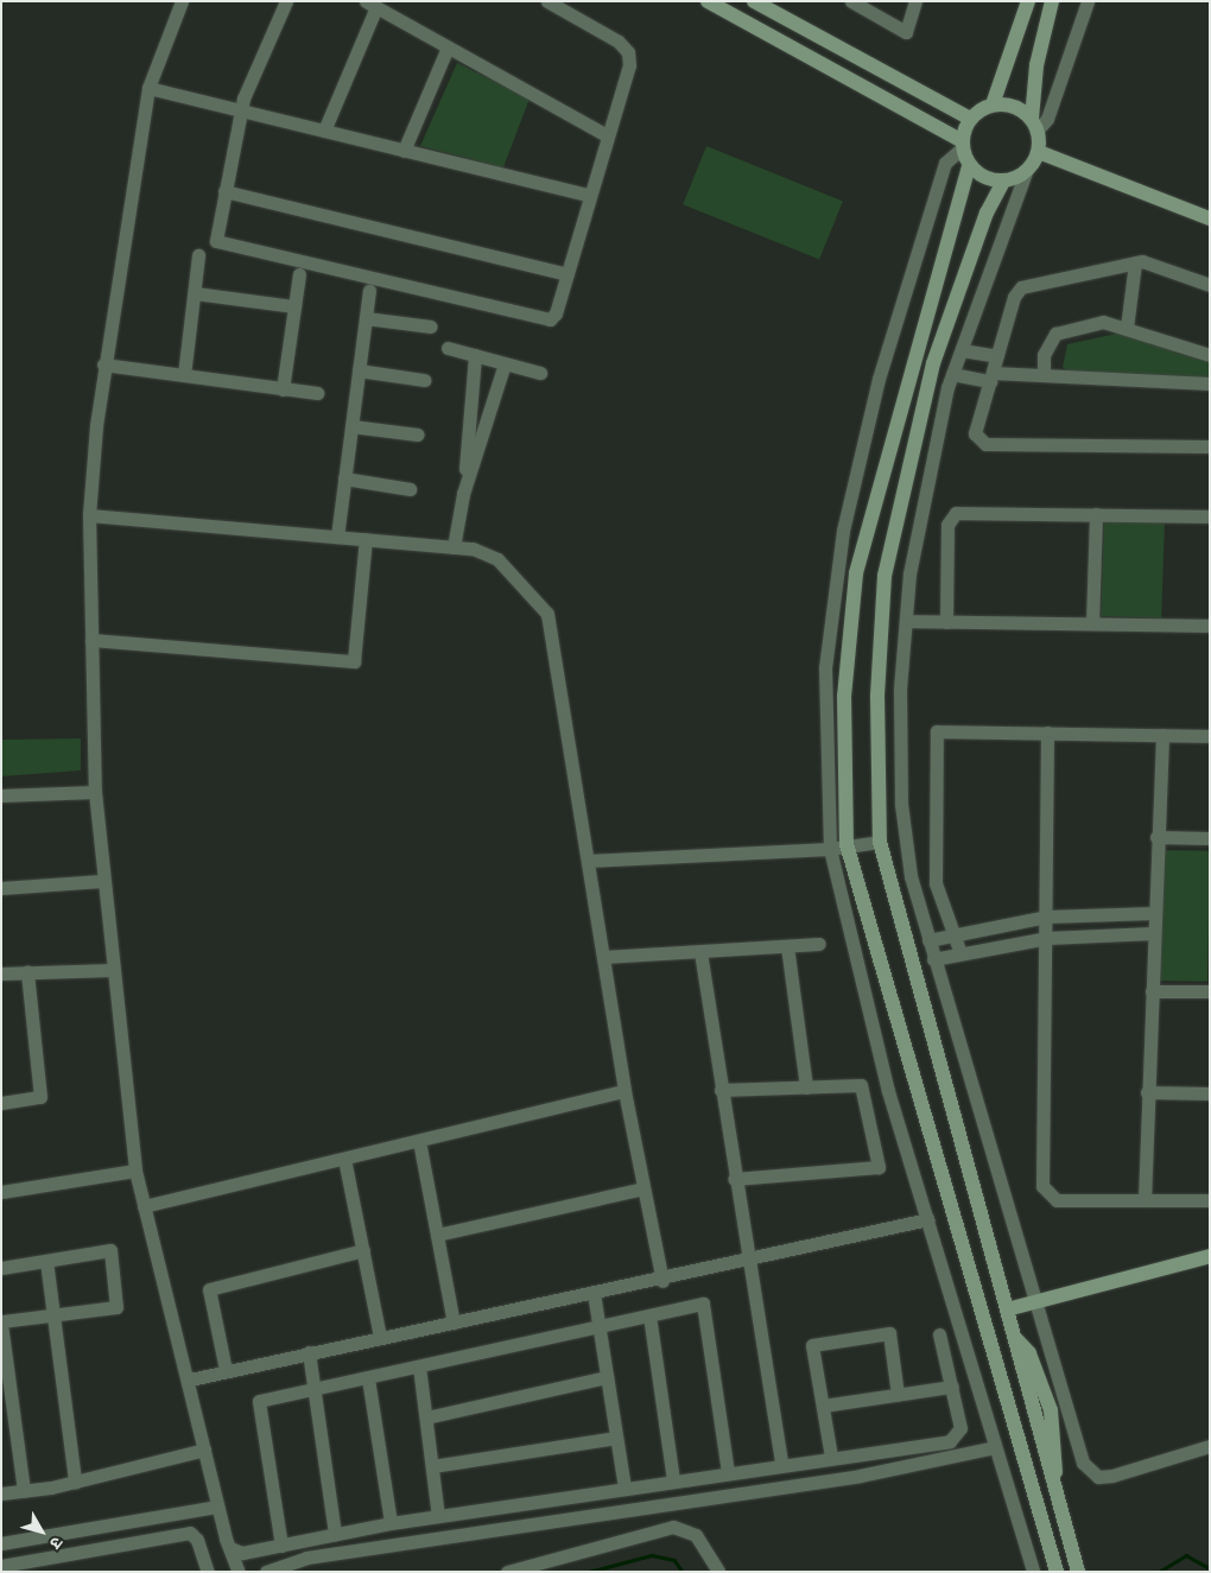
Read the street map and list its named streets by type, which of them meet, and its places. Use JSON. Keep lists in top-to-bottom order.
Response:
{
  "north": "bottom right"
}
